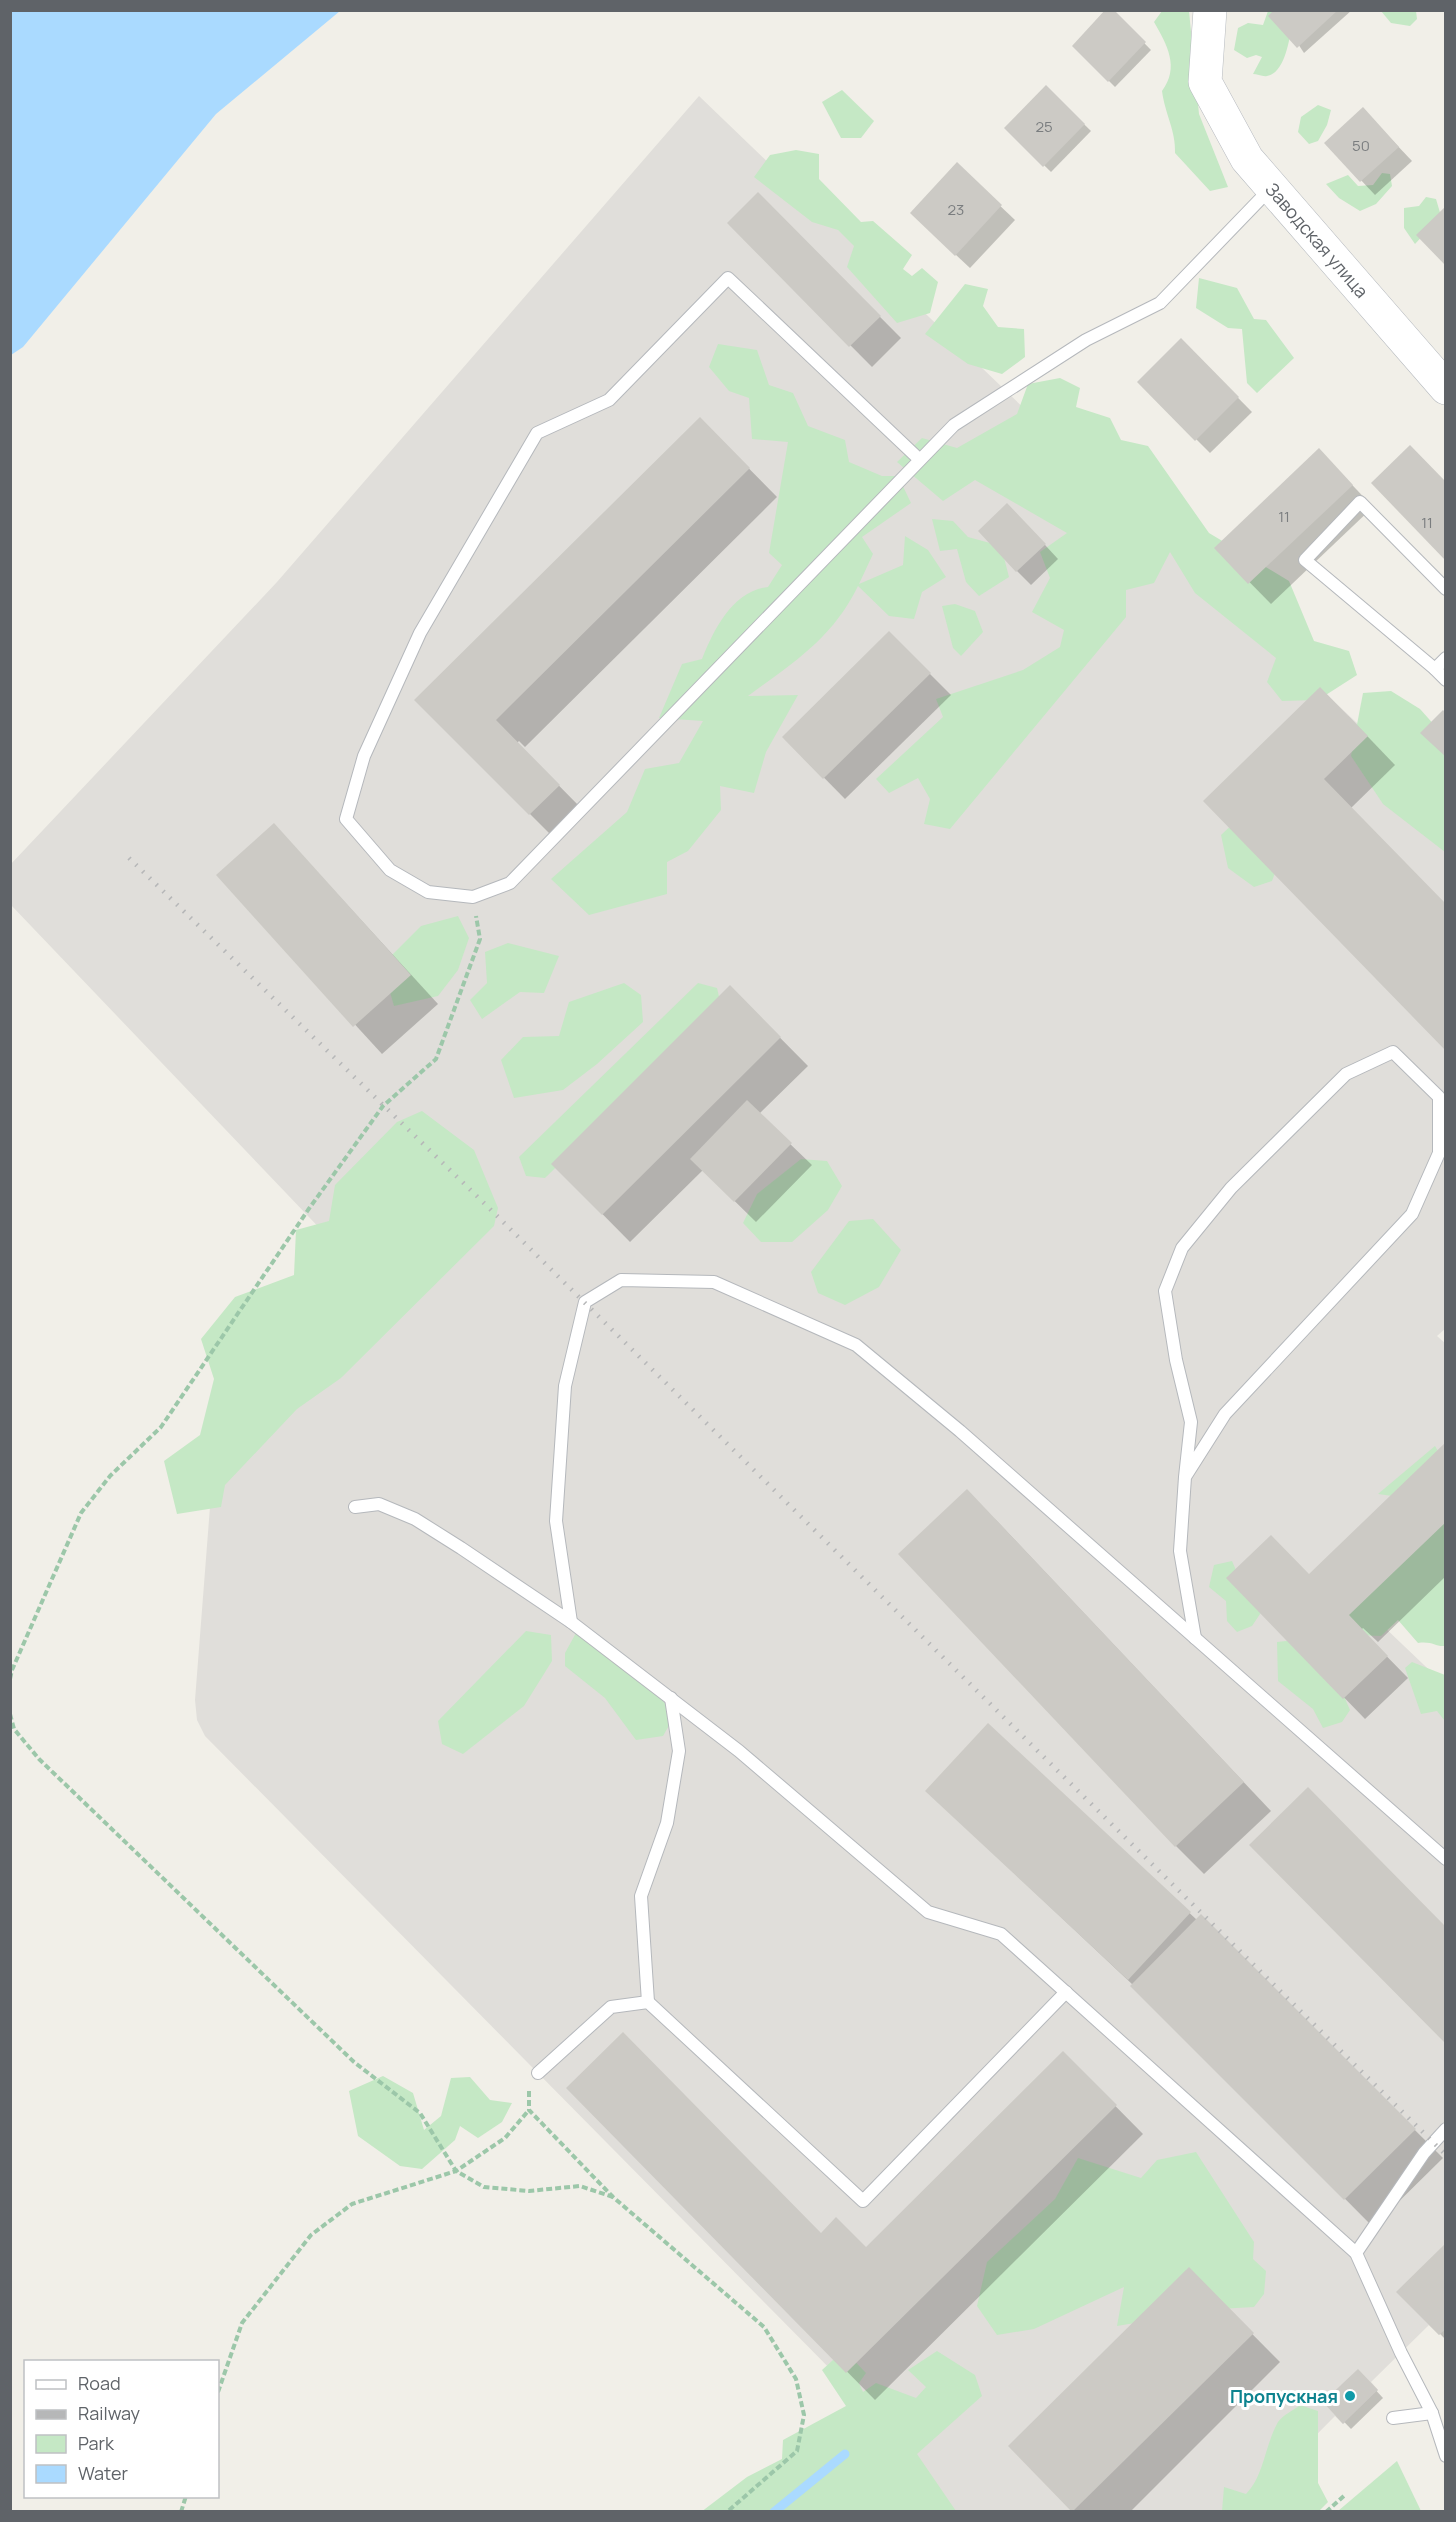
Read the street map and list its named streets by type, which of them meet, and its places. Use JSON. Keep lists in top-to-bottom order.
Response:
{
  "streets": {
    "street": ["Заводская улица"]
  },
  "places": ["Пропускная"],
  "house_numbers": [
    "25",
    "50",
    "23",
    "11",
    "11"
  ],
  "legend": [
    "Road",
    "Railway",
    "Park",
    "Water"
  ]
}
